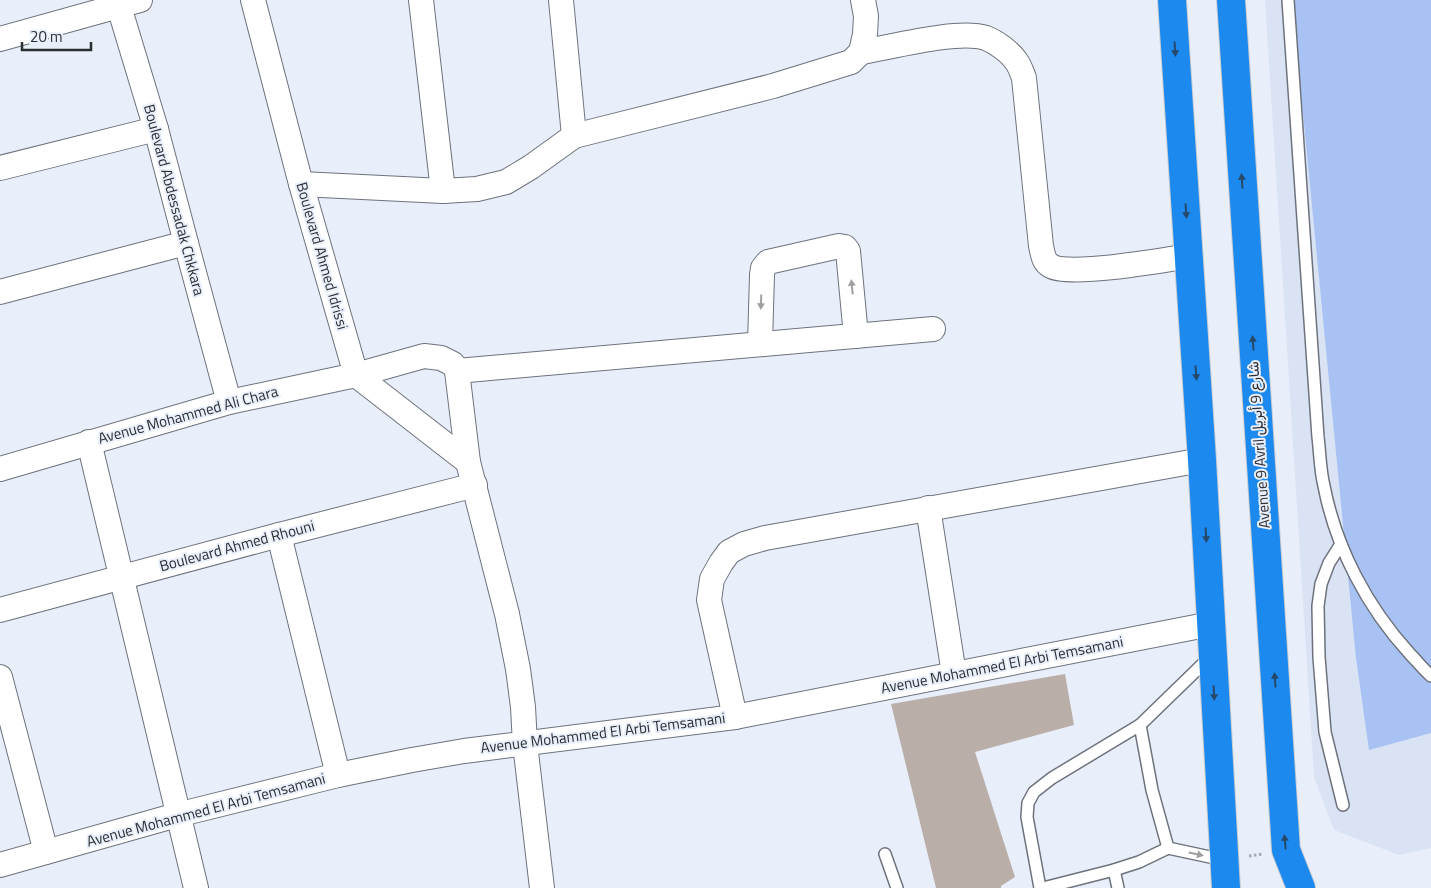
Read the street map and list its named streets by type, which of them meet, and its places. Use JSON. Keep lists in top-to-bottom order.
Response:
{
  "streets": {
    "highway": ["Avenue 9 Avril شارع 9 أبريل"],
    "street": [
      "Boulevard Abdessadak Chkkara",
      "Boulevard Ahmed Idrissi",
      "Avenue Mohammed Ali Chara",
      "Boulevard Ahmed Rhouni",
      "Avenue Mohammed El Arbi Temsamani"
    ]
  },
  "crossings": [
    ["Boulevard Abdessadak Chkkara", "Avenue Mohammed Ali Chara"],
    ["Boulevard Ahmed Idrissi", "Avenue Mohammed Ali Chara"]
  ],
  "scale_bar": "20 m"
}
